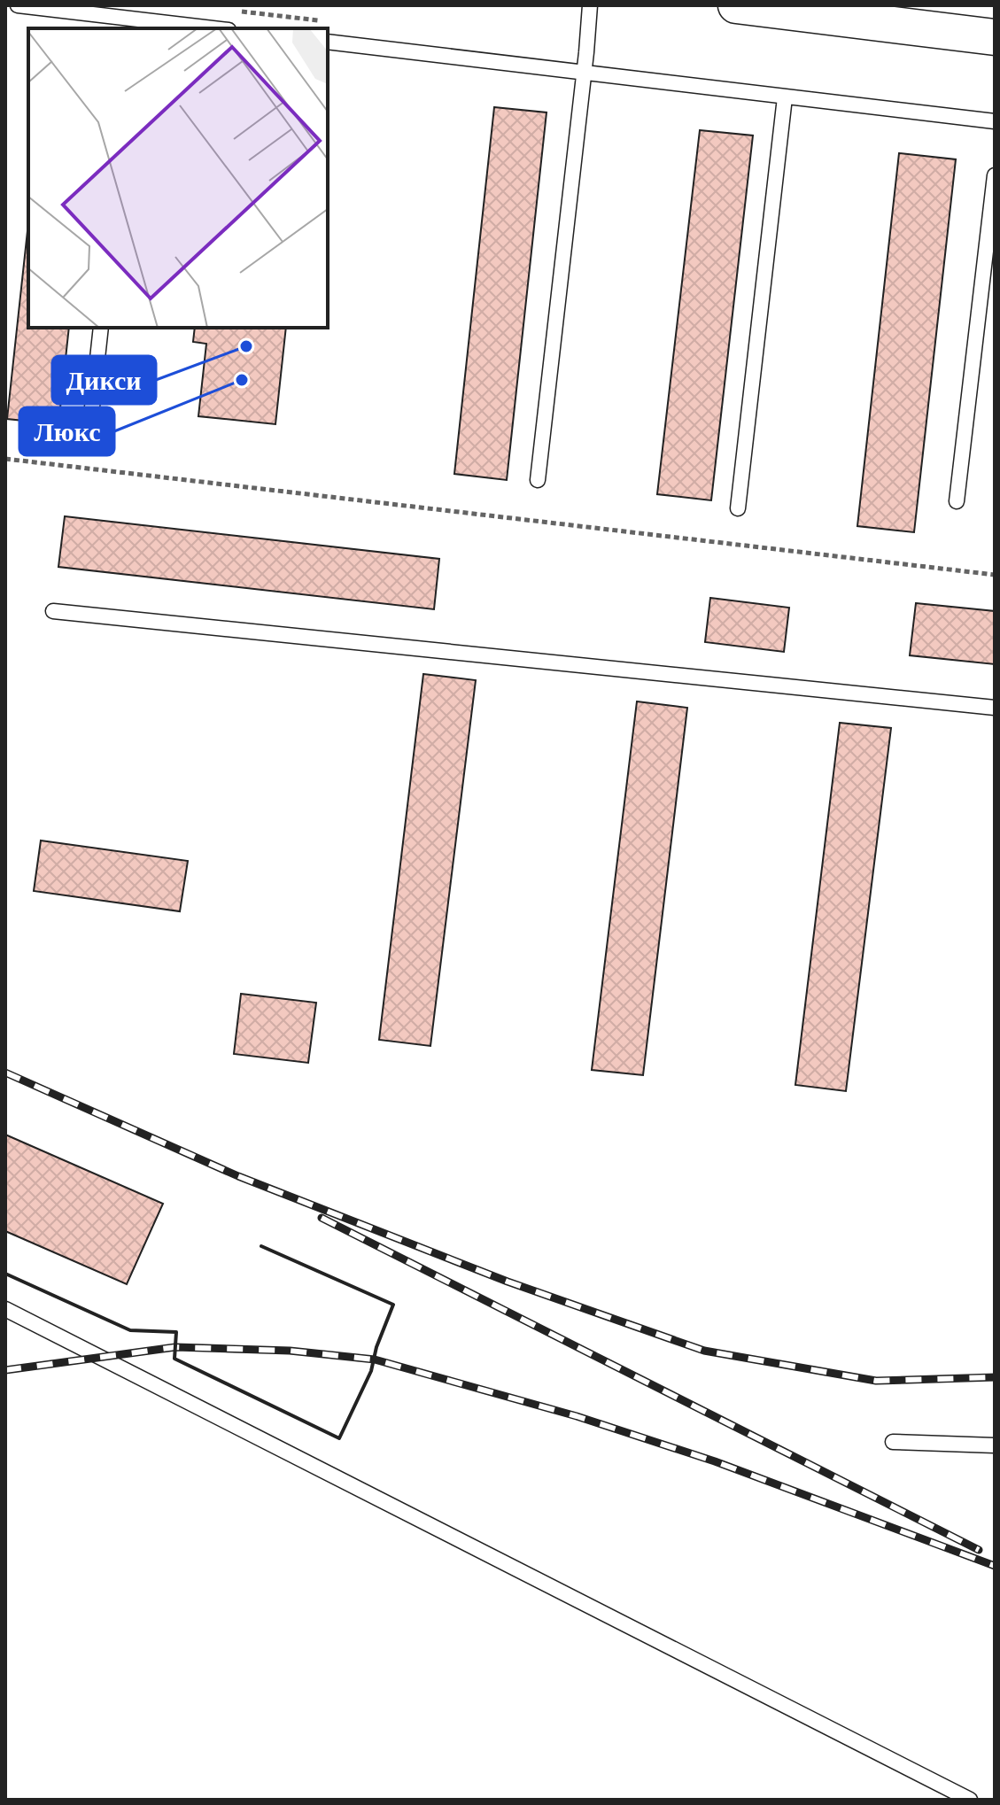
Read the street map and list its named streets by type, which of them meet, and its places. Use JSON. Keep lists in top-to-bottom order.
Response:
{
  "places": ["Дикси", "Люкс"]
}
